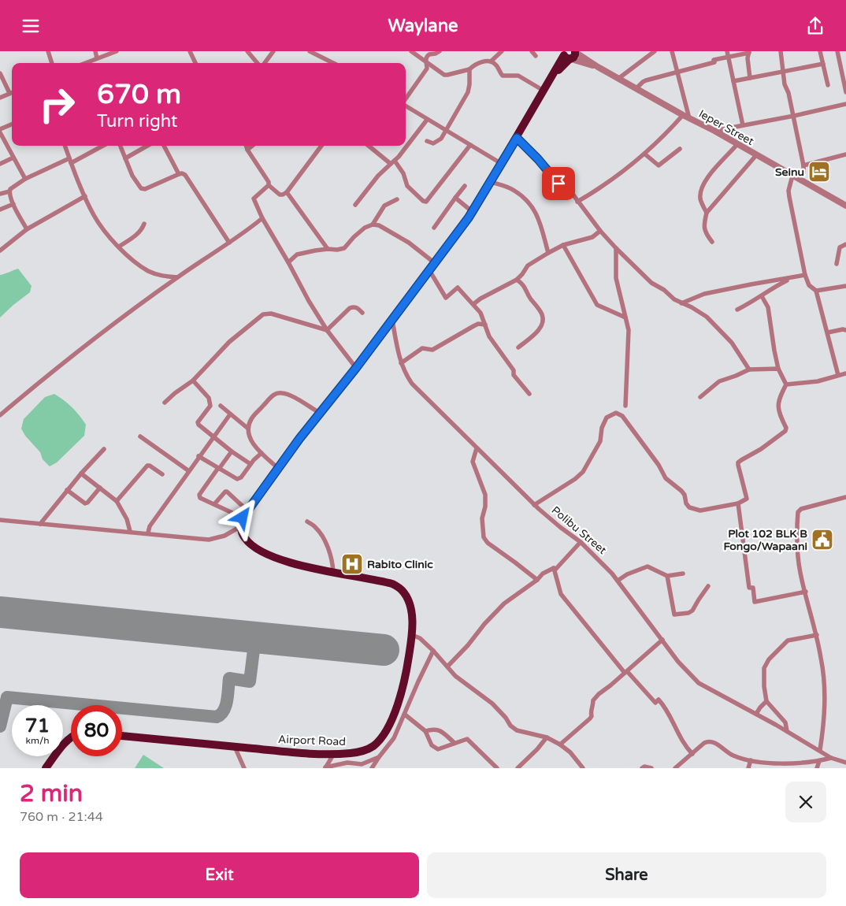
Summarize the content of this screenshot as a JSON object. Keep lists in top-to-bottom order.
{
  "streets": {
    "highway": ["Airport Road"],
    "street": ["Ieper Street", "Polibu Street"]
  },
  "places": {
    "hotel": ["Seinu"],
    "public building": ["Plot 102 BLK B Fongo/Wapaani"],
    "hospital": ["Rabito Clinic"]
  },
  "page": {
    "header": "Waylane",
    "turn": ["670 m", "Turn right"],
    "speed": "71 km/h",
    "limit": "80",
    "heading": ["2 min", "760 m · 21:44"],
    "buttons": ["Exit", "Share"]
  }
}
